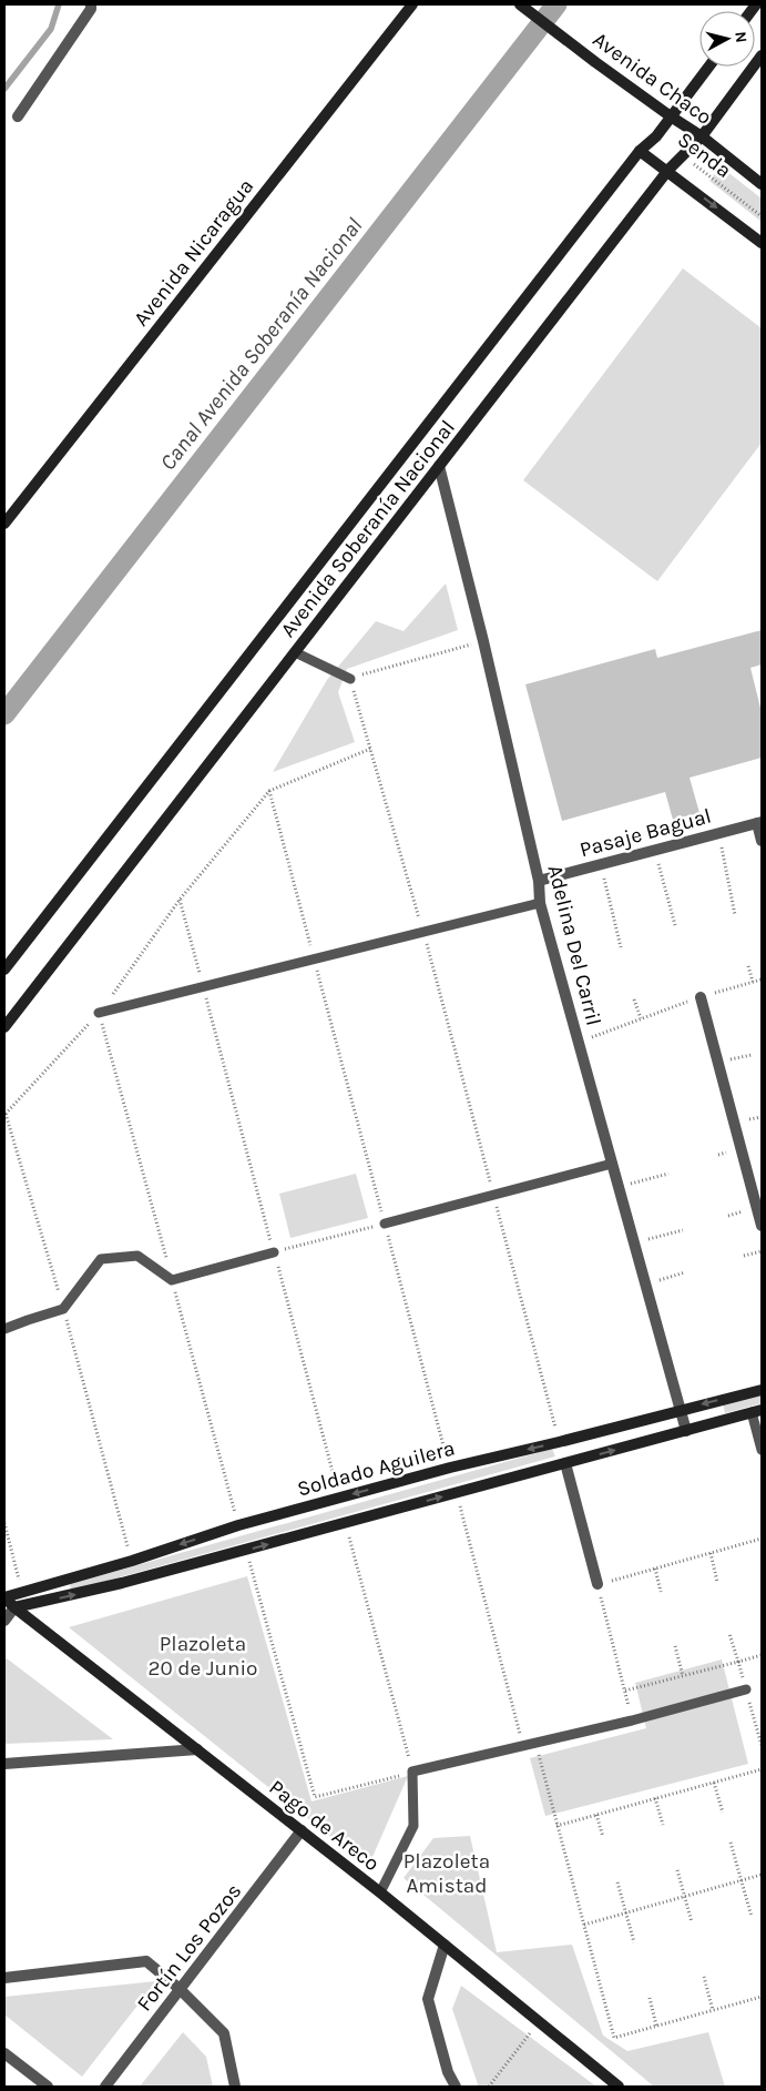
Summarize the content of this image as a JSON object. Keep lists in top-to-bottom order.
{
  "streets": {
    "street": [
      "Avenida Chaco",
      "Avenida Nicaragua",
      "Avenida Soberanía Nacional",
      "Pasaje Bagual",
      "Adelina Del Carril",
      "Soldado Aguilera",
      "Pago de Areco",
      "Fortín Los Pozos"
    ],
    "path": ["Senda"]
  },
  "crossings": [
    ["Avenida Chaco", "Avenida Soberanía Nacional"],
    ["Senda", "Avenida Soberanía Nacional"],
    ["Avenida Soberanía Nacional", "Adelina Del Carril"],
    ["Pasaje Bagual", "Adelina Del Carril"],
    ["Adelina Del Carril", "Soldado Aguilera"],
    ["Soldado Aguilera", "Pago de Areco"],
    ["Pago de Areco", "Fortín Los Pozos"]
  ],
  "water": ["Canal Avenida Soberanía Nacional"],
  "parks": ["Plazoleta 20 de Junio", "Plazoleta Amistad"],
  "north": "right"
}
